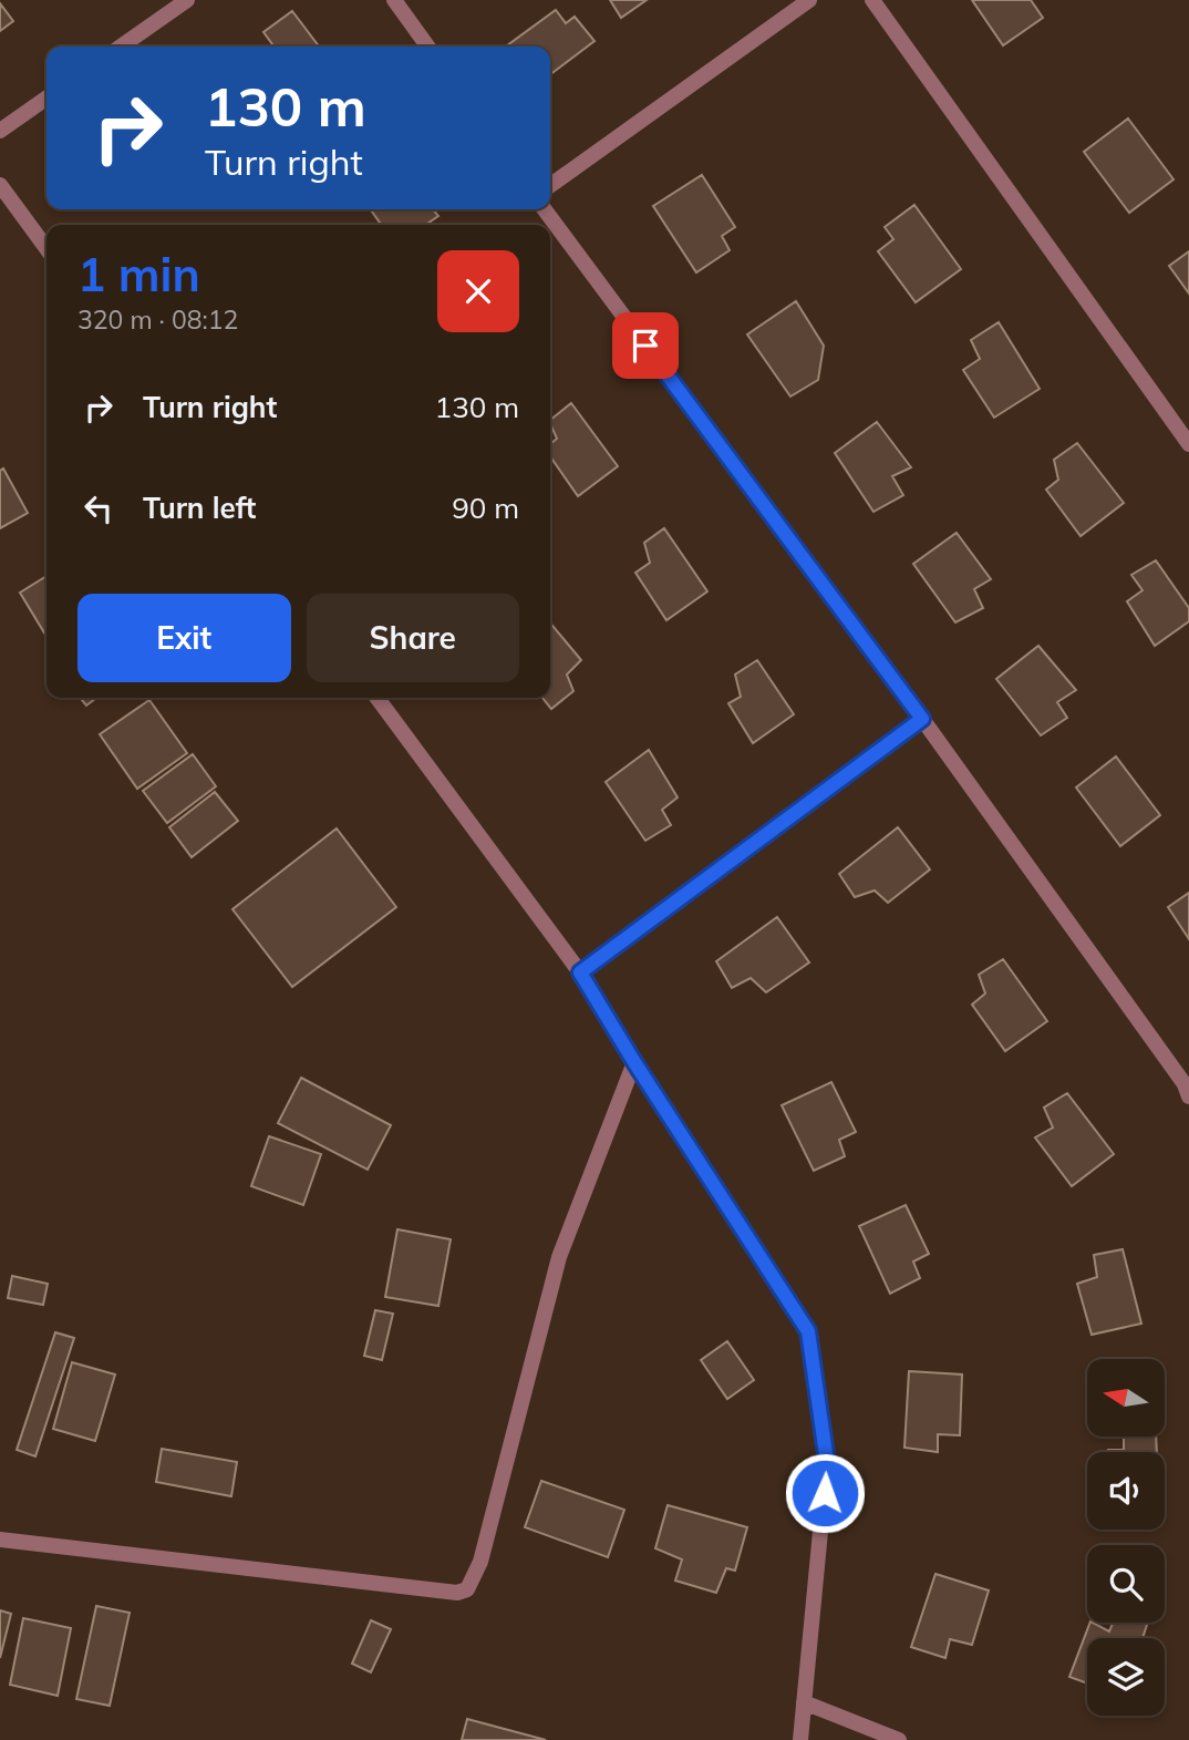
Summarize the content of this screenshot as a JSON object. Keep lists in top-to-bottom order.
{
  "north": "left",
  "page": {
    "turn": ["130 m", "Turn right"],
    "heading": ["1 min", "320 m · 08:12"],
    "list": [
      {
        "name": "Turn right",
        "value": "130 m"
      },
      {
        "name": "Turn left",
        "value": "90 m"
      }
    ],
    "buttons": ["Exit", "Share"]
  }
}
